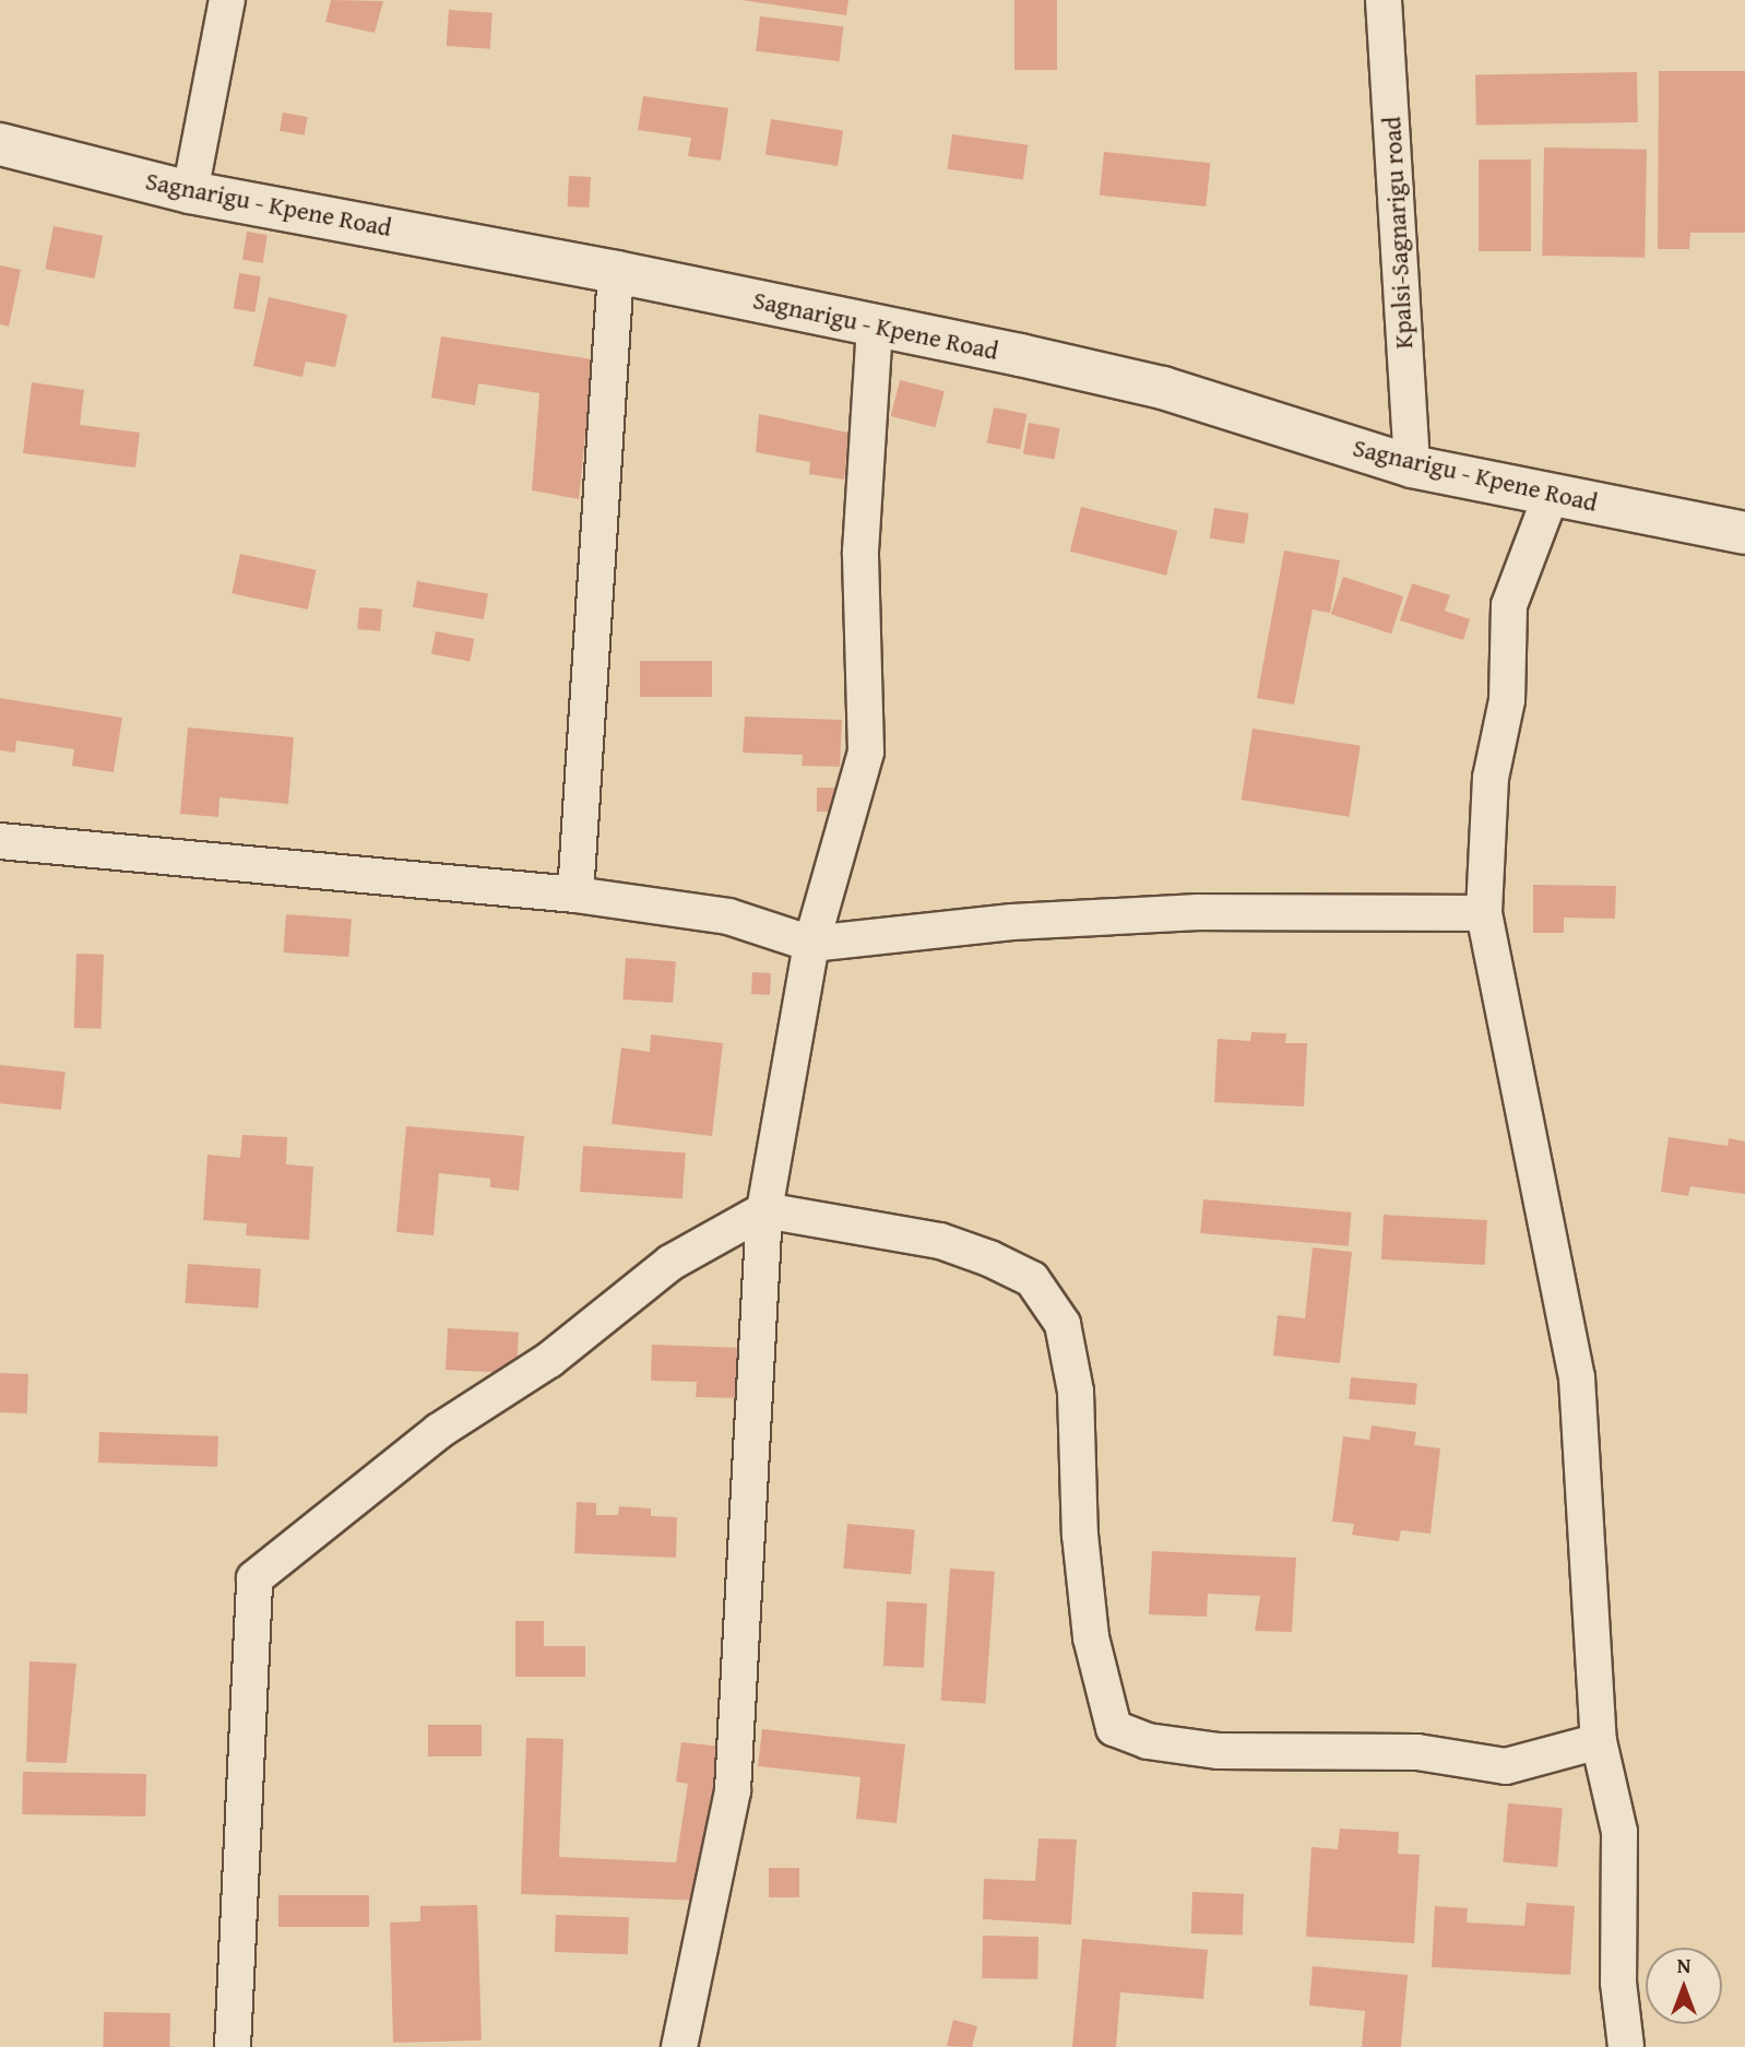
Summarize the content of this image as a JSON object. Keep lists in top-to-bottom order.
{
  "streets": {
    "street": ["Sagnarigu - Kpene Road", "Kpalsi-Sagnarigu road"]
  },
  "crossings": [
    ["Sagnarigu - Kpene Road", "Kpalsi-Sagnarigu road"]
  ],
  "north": "top"
}
